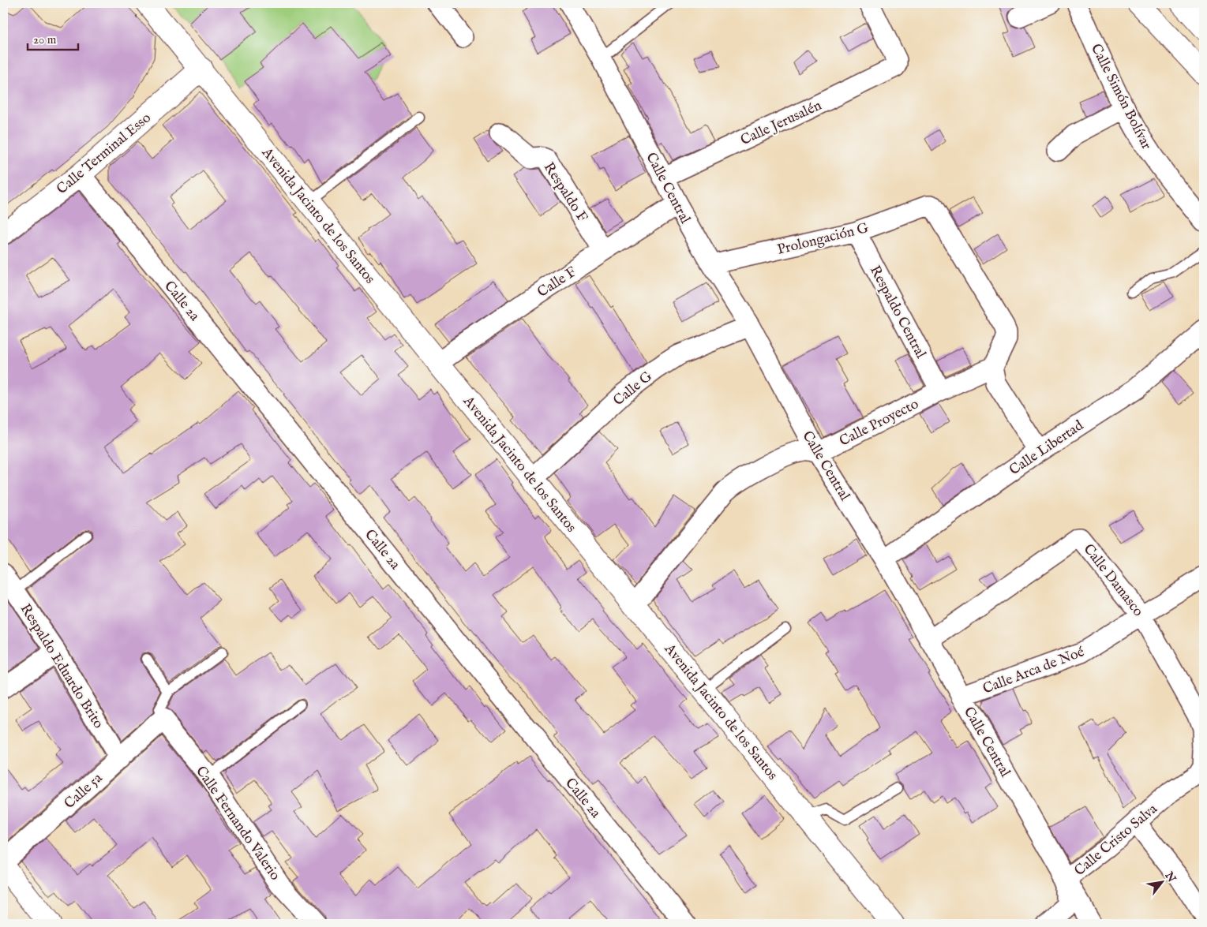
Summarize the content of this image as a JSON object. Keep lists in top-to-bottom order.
{
  "streets": {
    "main road": ["Calle Terminal Esso", "Avenida Jacinto de los Santos"],
    "street": [
      "Calle Simón Bolívar",
      "Calle Jerusalén",
      "Calle Central",
      "Respaldo F",
      "Prolongación G",
      "Calle F",
      "Calle 2a",
      "Respaldo Central",
      "Calle G",
      "Calle Proyecto",
      "Calle Libertad",
      "Calle Damasco",
      "Respaldo Eduardo Brito",
      "Calle Arca de Noé",
      "Calle 5a",
      "Calle Fernando Valerio",
      "Calle Cristo Salva"
    ]
  },
  "crossings": [
    ["Calle Jerusalén", "Calle Central"],
    ["Calle Terminal Esso", "Avenida Jacinto de los Santos"],
    ["Calle Terminal Esso", "Calle 2a"],
    ["Calle Central", "Prolongación G"],
    ["Calle Central", "Calle F"],
    ["Calle Central", "Calle G"],
    ["Calle Central", "Calle Proyecto"],
    ["Calle Central", "Calle Libertad"],
    ["Calle Central", "Calle Damasco"],
    ["Calle Central", "Calle Arca de Noé"],
    ["Calle Central", "Calle Cristo Salva"],
    ["Respaldo F", "Calle F"],
    ["Avenida Jacinto de los Santos", "Calle F"],
    ["Avenida Jacinto de los Santos", "Calle G"],
    ["Prolongación G", "Respaldo Central"],
    ["Prolongación G", "Calle Proyecto"],
    ["Respaldo Central", "Calle Proyecto"],
    ["Calle Damasco", "Calle Arca de Noé"],
    ["Calle Damasco", "Calle Cristo Salva"],
    ["Respaldo Eduardo Brito", "Calle 5a"],
    ["Calle 5a", "Calle Fernando Valerio"]
  ],
  "scale_bar": "20 m",
  "north": "top right"
}
